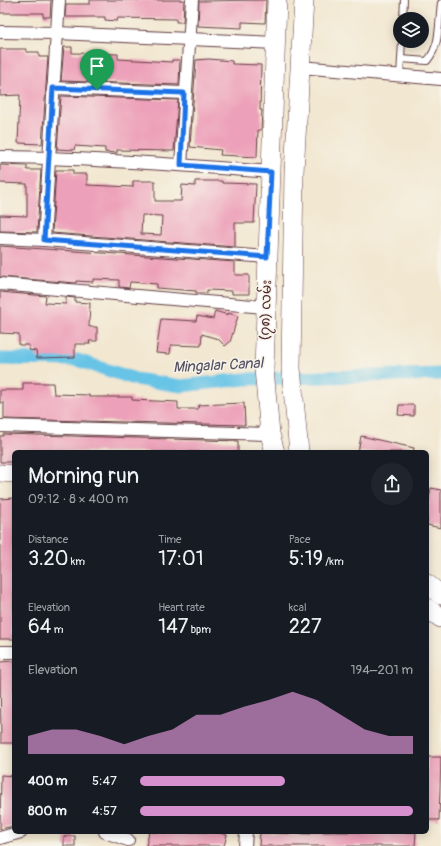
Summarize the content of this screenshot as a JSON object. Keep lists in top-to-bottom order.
{
  "streets": {
    "main road": ["(၇၈) လမ်း"]
  },
  "water": ["Mingalar Canal"],
  "page": {
    "heading": ["Morning run", "09:12 · 8 × 400 m"],
    "stats": [
      ["Distance", "3.20 km"],
      ["Time", "17:01"],
      ["Pace", "5:19 /km"],
      ["Elevation", "64 m"],
      ["Heart rate", "147 bpm"],
      ["kcal", "227"]
    ],
    "chart": ["Elevation", "194–201 m"],
    "list": [
      {
        "name": "400 m",
        "note": "5:47"
      },
      {
        "name": "800 m",
        "note": "4:57"
      }
    ]
  }
}
